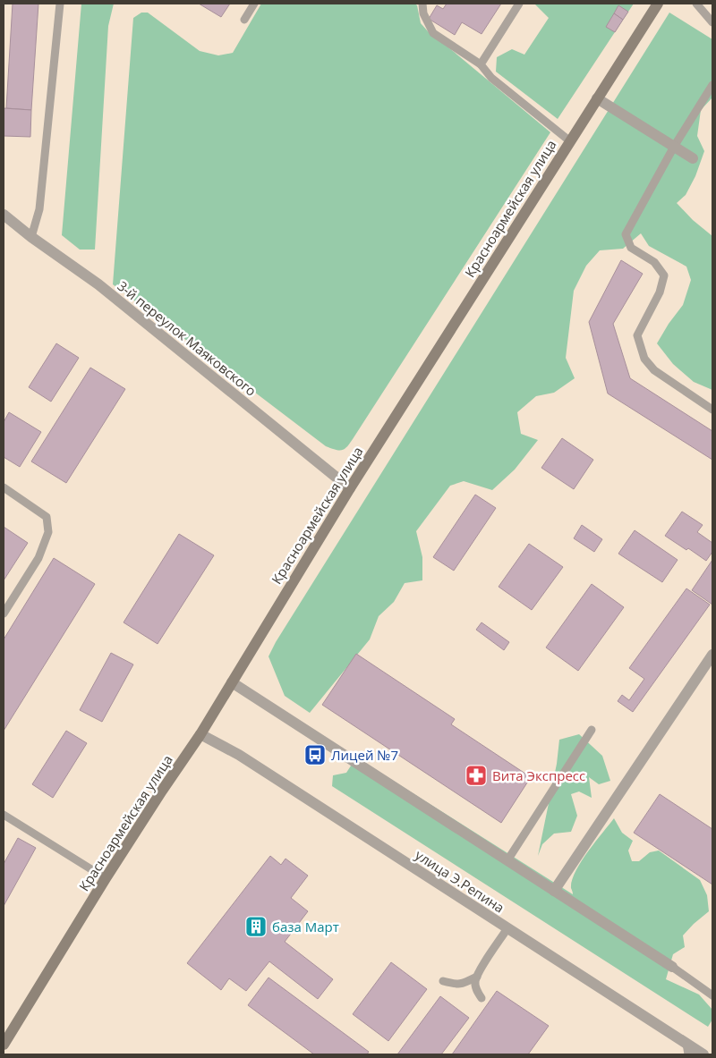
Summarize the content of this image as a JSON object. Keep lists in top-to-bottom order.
{
  "streets": {
    "main road": ["Красноармейская улица"],
    "street": ["3-й переулок Маяковского", "улица Э.Репина"]
  },
  "crossings": [
    ["Красноармейская улица", "3-й переулок Маяковского"],
    ["Красноармейская улица", "улица Э.Репина"]
  ],
  "places": {
    "bus stop": ["Лицей №7"],
    "pharmacy": ["Вита Экспресс"],
    "building": ["база Март"]
  }
}
